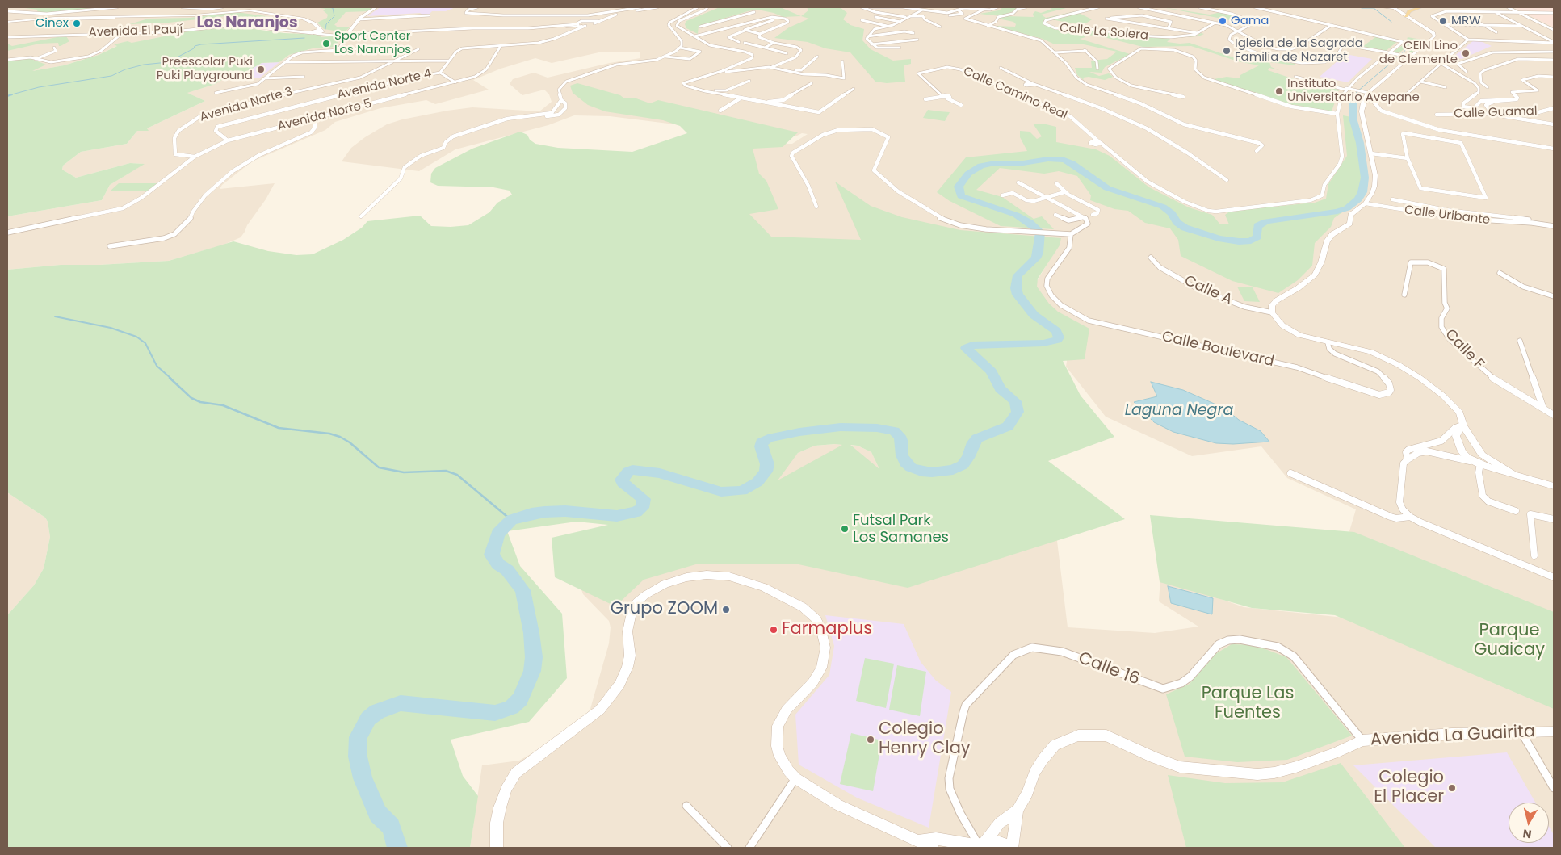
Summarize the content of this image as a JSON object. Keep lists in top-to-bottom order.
{
  "streets": {
    "street": [
      "Avenida El Paují",
      "Calle La Solera",
      "Avenida Norte 4",
      "Calle Camino Real",
      "Avenida Norte 3",
      "Calle Guamal",
      "Avenida Norte 5",
      "Calle Uribante",
      "Calle A",
      "Calle Boulevard",
      "Calle F",
      "Calle 16",
      "Avenida La Guairita"
    ]
  },
  "crossings": [
    ["Avenida Norte 4", "Avenida Norte 5"],
    ["Calle 16", "Avenida La Guairita"]
  ],
  "districts": ["Los Naranjos"],
  "water": ["Laguna Negra"],
  "parks": ["Parque Guaicay", "Parque Las Fuentes"],
  "places": [
    "Gama",
    "MRW",
    "Cinex",
    "Sport Center Los Naranjos",
    "Iglesia de la Sagrada Familia de Nazaret",
    "CEIN Lino de Clemente",
    "Preescolar Puki Puki Playground",
    "Instituto Universitario Avepane",
    "Futsal Park Los Samanes",
    "Grupo ZOOM",
    "Farmaplus",
    "Colegio Henry Clay",
    "Colegio El Placer"
  ],
  "north": "bottom"
}
